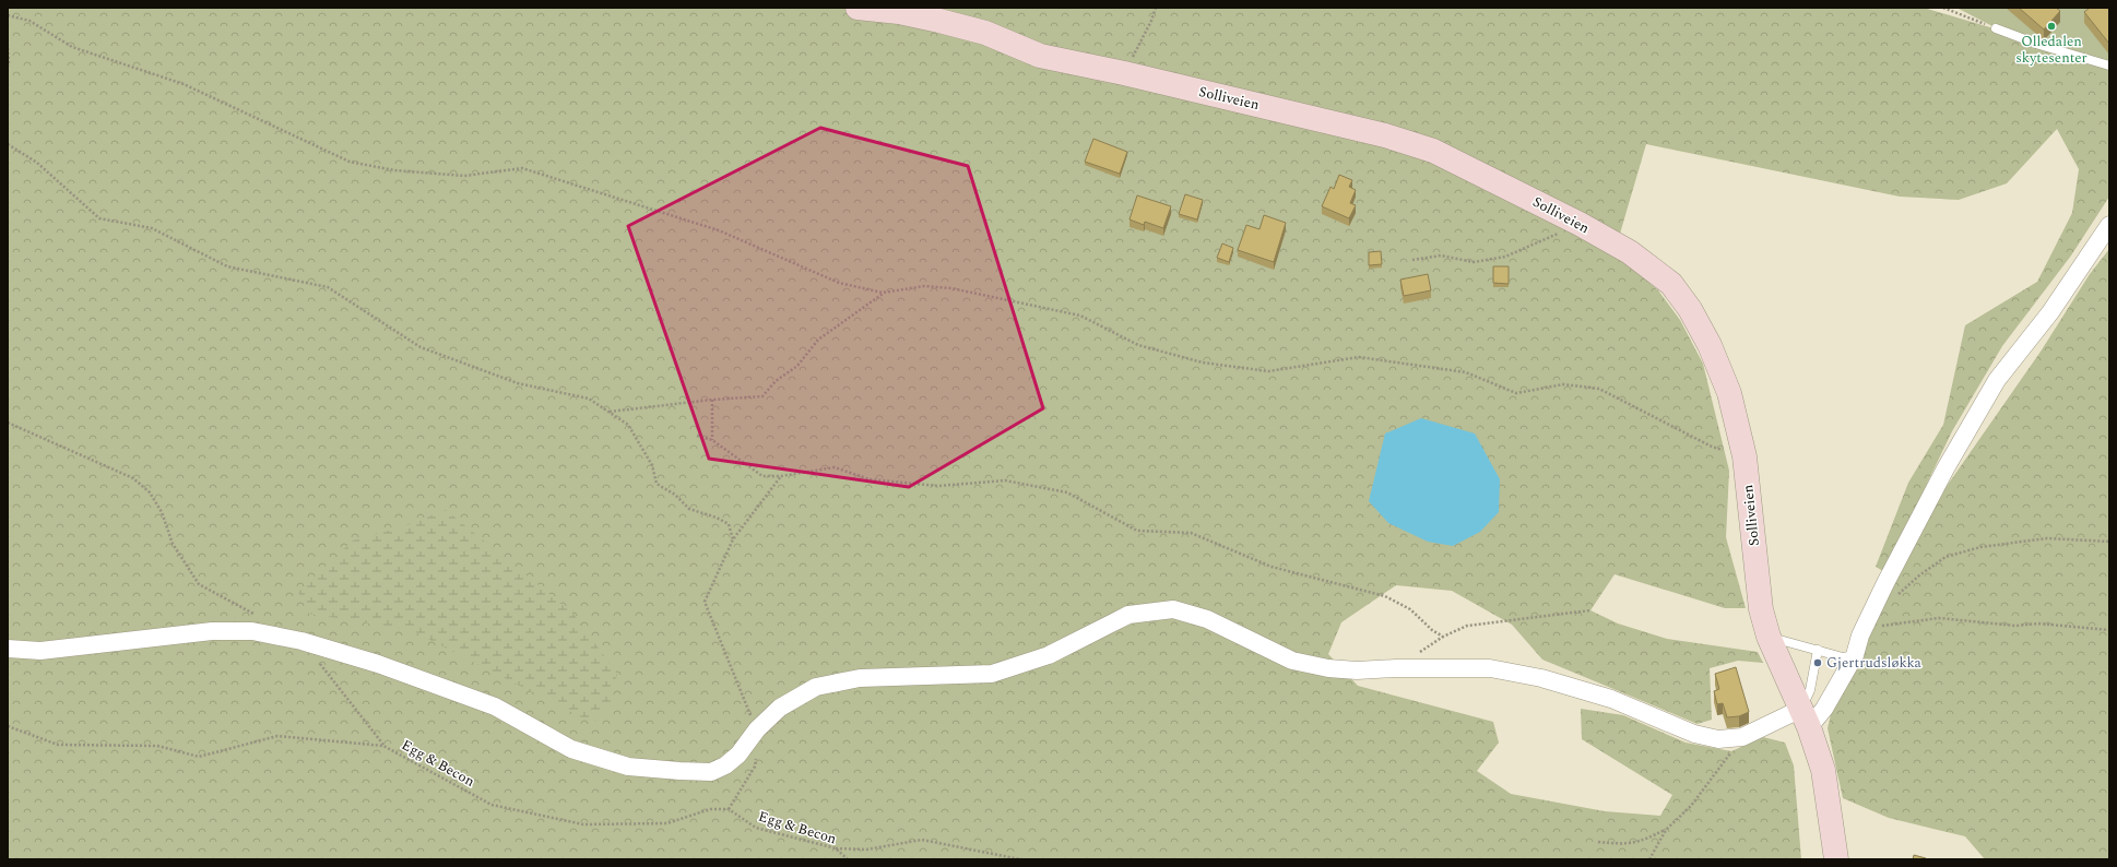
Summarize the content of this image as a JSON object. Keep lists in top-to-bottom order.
{
  "streets": {
    "street": ["Solliveien"],
    "path": ["Egg & Becon"]
  },
  "places": ["Olledalen skytesenter", "Gjertrudsløkka"]
}
